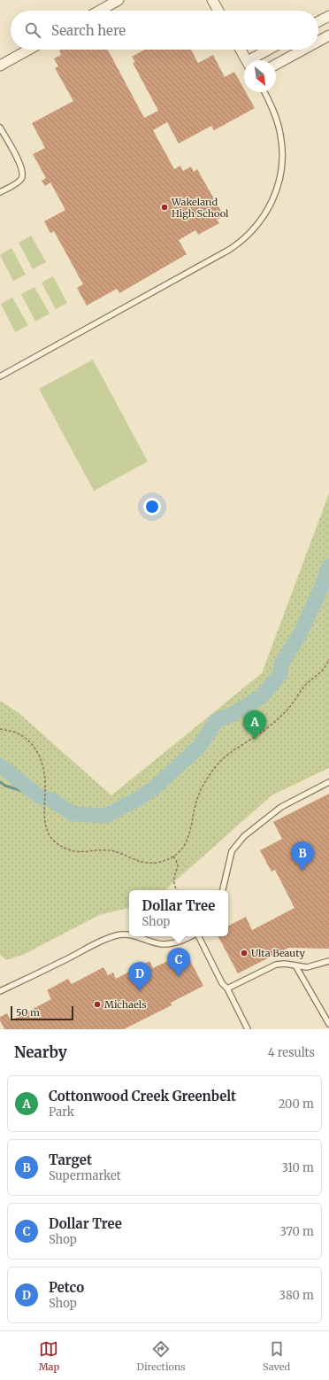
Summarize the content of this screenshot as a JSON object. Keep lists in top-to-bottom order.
{
  "places": ["Wakeland High School", "Ulta Beauty", "Michaels"],
  "scale_bar": "50 m",
  "north": "bottom right",
  "page": {
    "search": "Search here",
    "pins": [
      "A",
      "B",
      "C",
      "D"
    ],
    "popup": ["Dollar Tree", "Shop"],
    "scale": "50 m",
    "heading": ["Nearby", "4 results"],
    "list": [
      {
        "mark": "A",
        "name": "Cottonwood Creek Greenbelt",
        "note": "Park",
        "value": "200 m"
      },
      {
        "mark": "B",
        "name": "Target",
        "note": "Supermarket",
        "value": "310 m"
      },
      {
        "mark": "C",
        "name": "Dollar Tree",
        "note": "Shop",
        "value": "370 m"
      },
      {
        "mark": "D",
        "name": "Petco",
        "note": "Shop",
        "value": "380 m"
      }
    ],
    "nav": ["Map", "Directions", "Saved"]
  }
}
